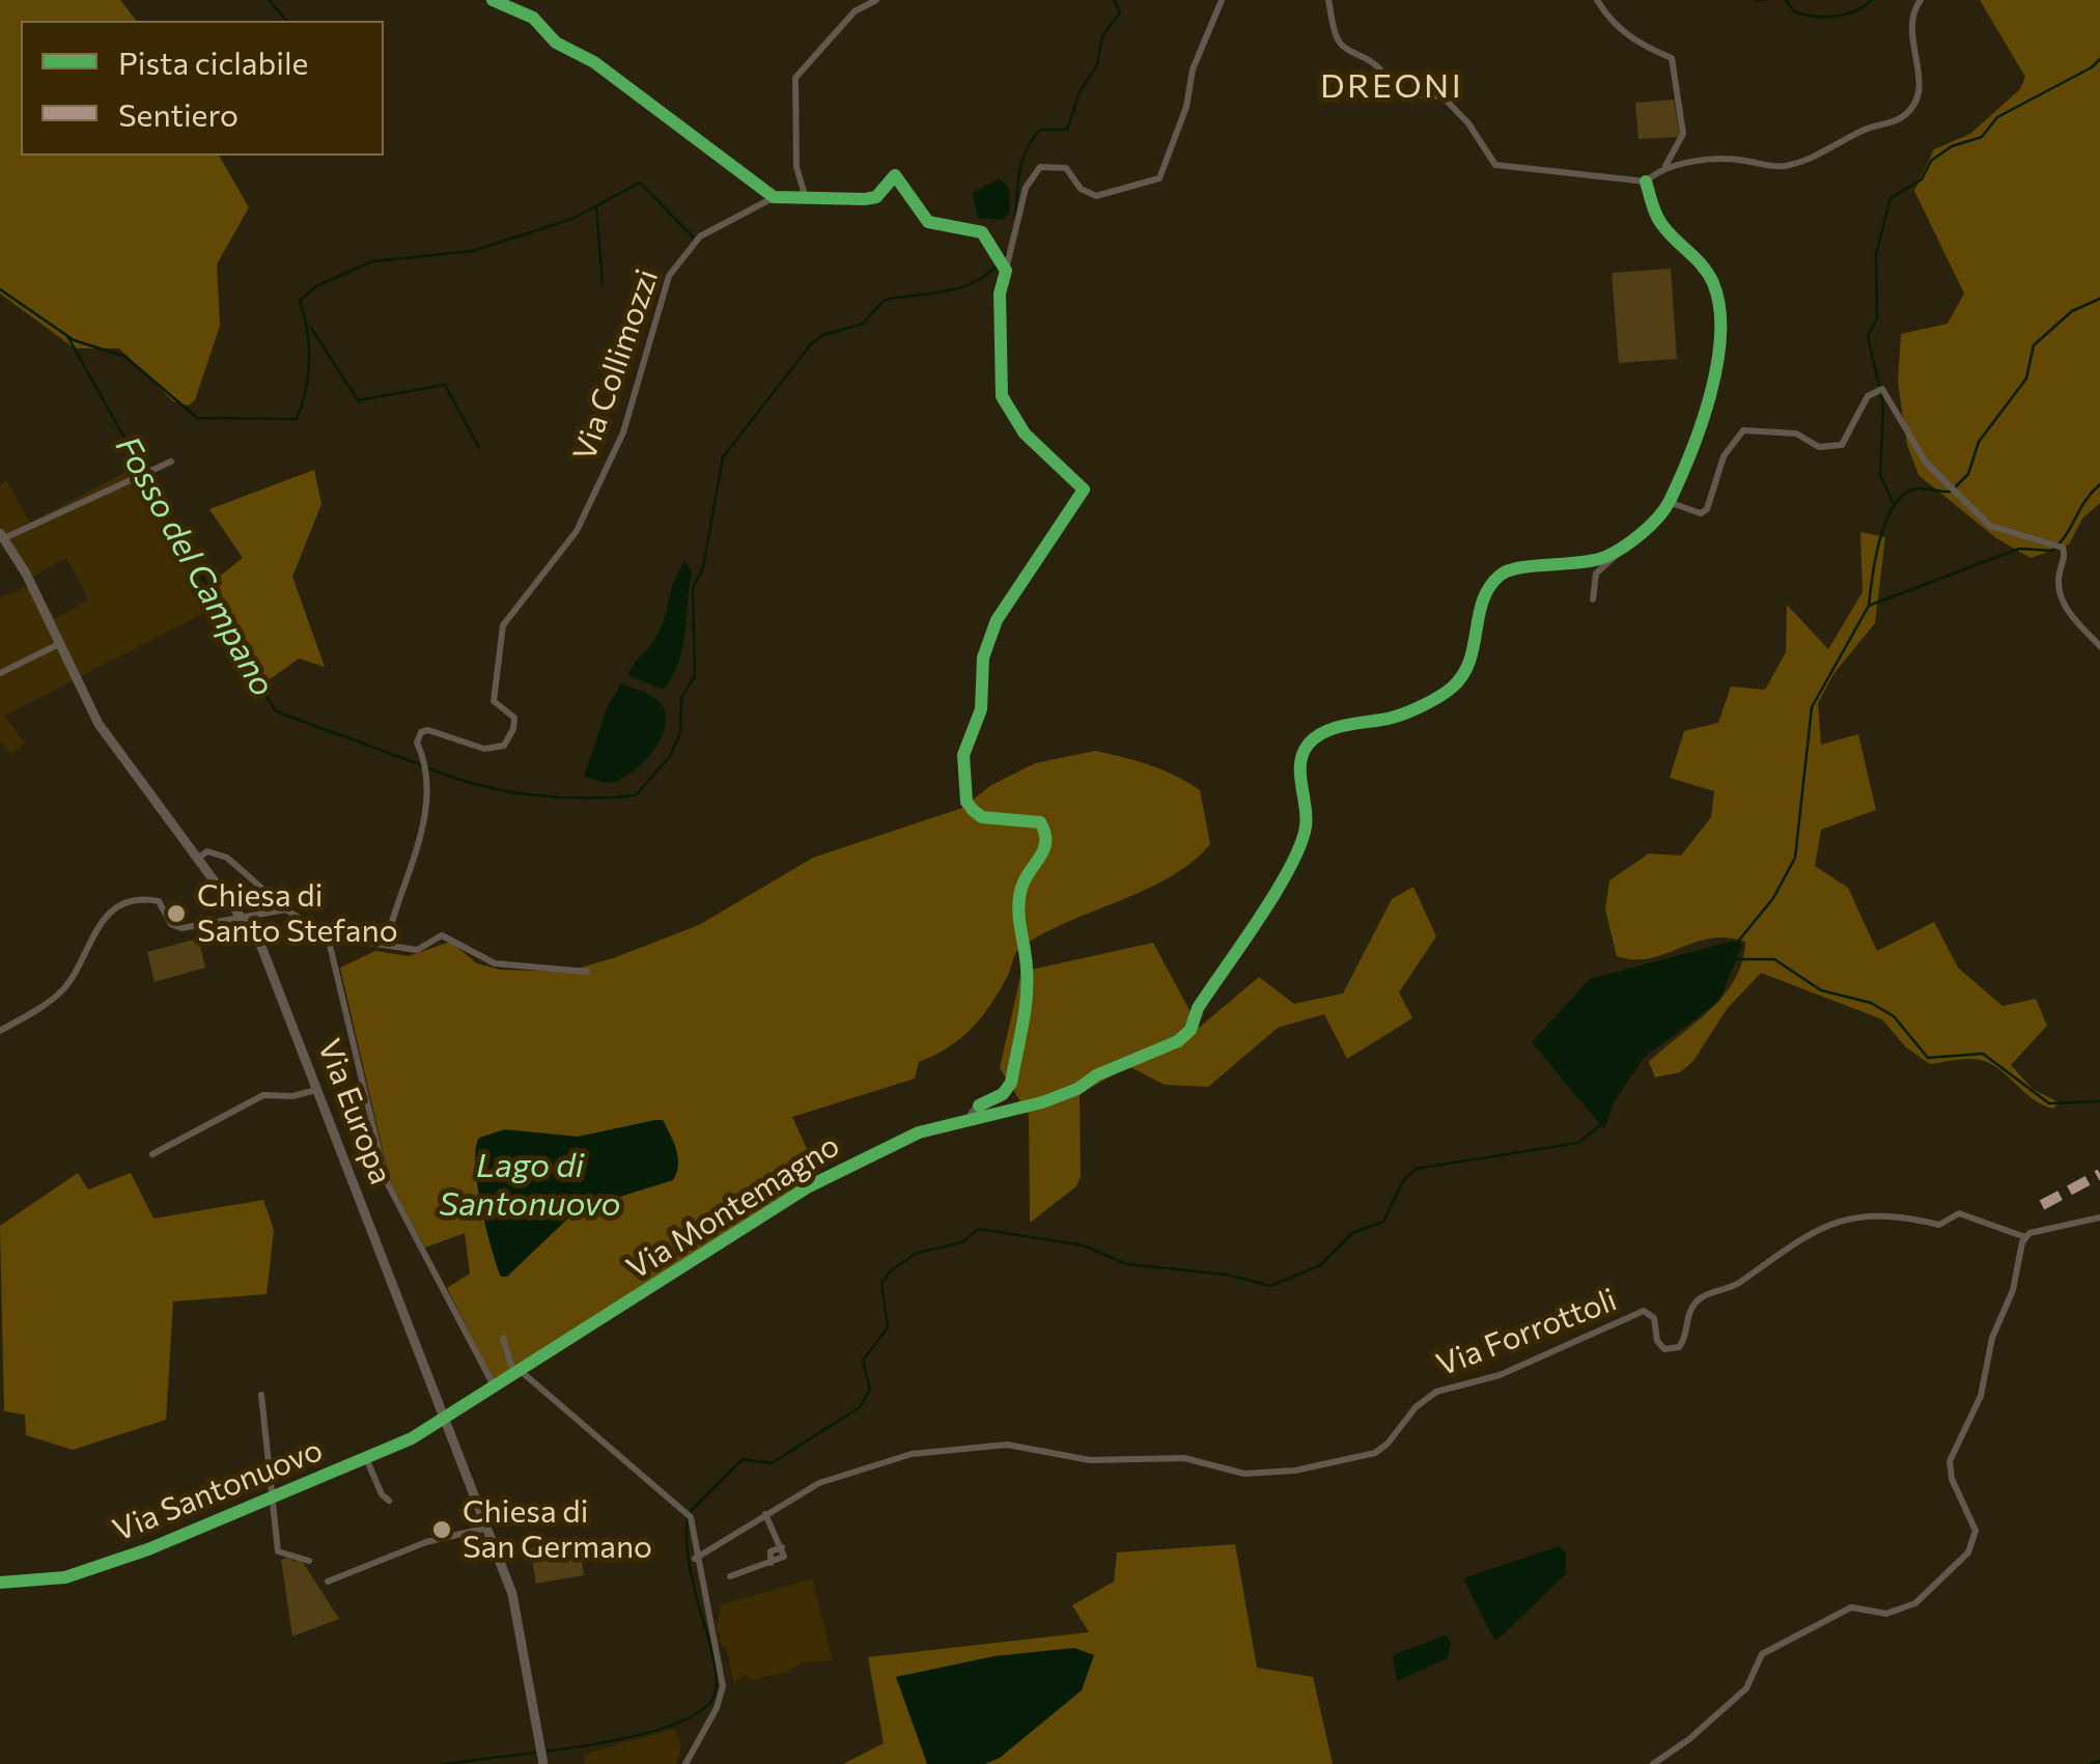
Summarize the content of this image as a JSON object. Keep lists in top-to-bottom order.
{
  "streets": {
    "main road": ["Via Europa"],
    "street": [
      "Via Collimozzi",
      "Via Montemagno",
      "Via Forrottoli",
      "Via Santonuovo"
    ]
  },
  "crossings": [
    ["Via Europa", "Via Montemagno"],
    ["Via Europa", "Via Santonuovo"],
    ["Via Montemagno", "Via Santonuovo"]
  ],
  "districts": ["DREONI"],
  "water": ["Fosso del Campano", "Lago di Santonuovo"],
  "places": ["Chiesa di Santo Stefano", "Chiesa di San Germano"],
  "legend": ["Pista ciclabile", "Sentiero"]
}
